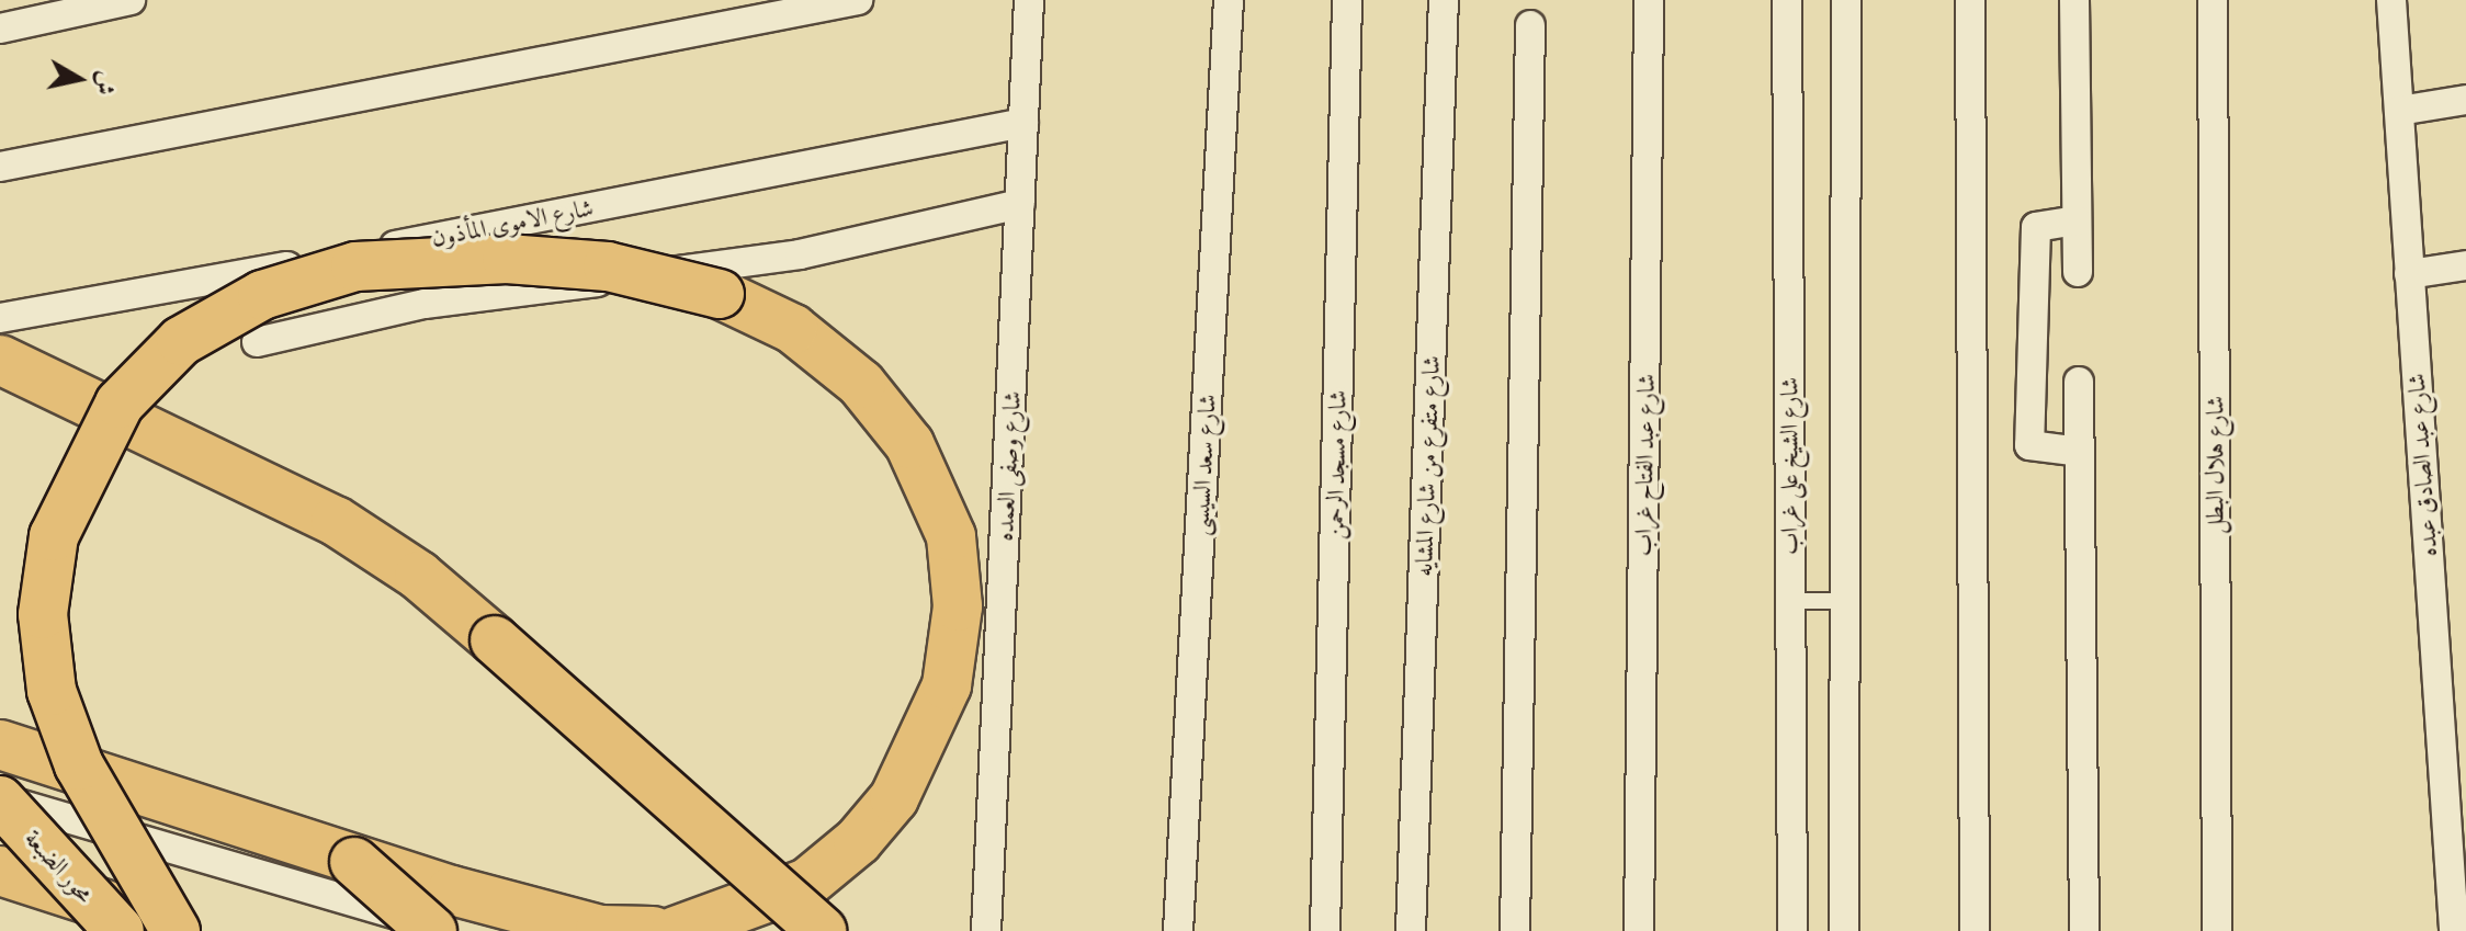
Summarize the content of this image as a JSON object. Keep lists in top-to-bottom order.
{
  "streets": {
    "highway": ["محور الضبعة"],
    "street": [
      "شارع الاموى المأذون",
      "شارع سعد السيسى",
      "شارع مسجد الرحمن",
      "شارع عبد الفتاح غراب",
      "شارع هلال البطل",
      "شارع عبد الصادق عبده",
      "شارع وصفى العمده",
      "شارع متفرع من شارع المشايه",
      "شارع الشيخ على غراب"
    ]
  },
  "crossings": [
    ["شارع الاموى المأذون", "شارع وصفى العمده"]
  ],
  "north": "right"
}
